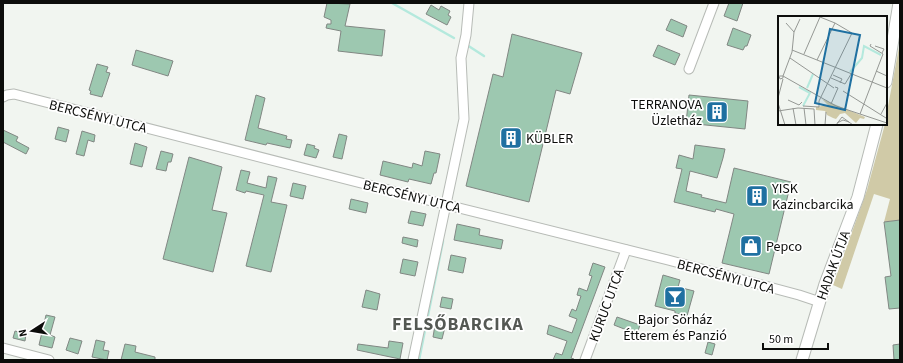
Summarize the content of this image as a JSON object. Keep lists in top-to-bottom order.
{
  "streets": {
    "main road": ["HADAK ÚTJA"],
    "street": ["BERCSÉNYI UTCA", "KURUC UTCA"]
  },
  "crossings": [
    ["BERCSÉNYI UTCA", "HADAK ÚTJA"],
    ["BERCSÉNYI UTCA", "KURUC UTCA"]
  ],
  "districts": ["FELSŐBARCIKA"],
  "places": {
    "building": ["TERRANOVA Üzletház", "KÜBLER", "YISK Kazincbarcika"],
    "shop": ["Pepco"],
    "bar": ["Bajor Sörház Étterem és Panzió"]
  },
  "scale_bar": "50 m",
  "north": "left"
}
